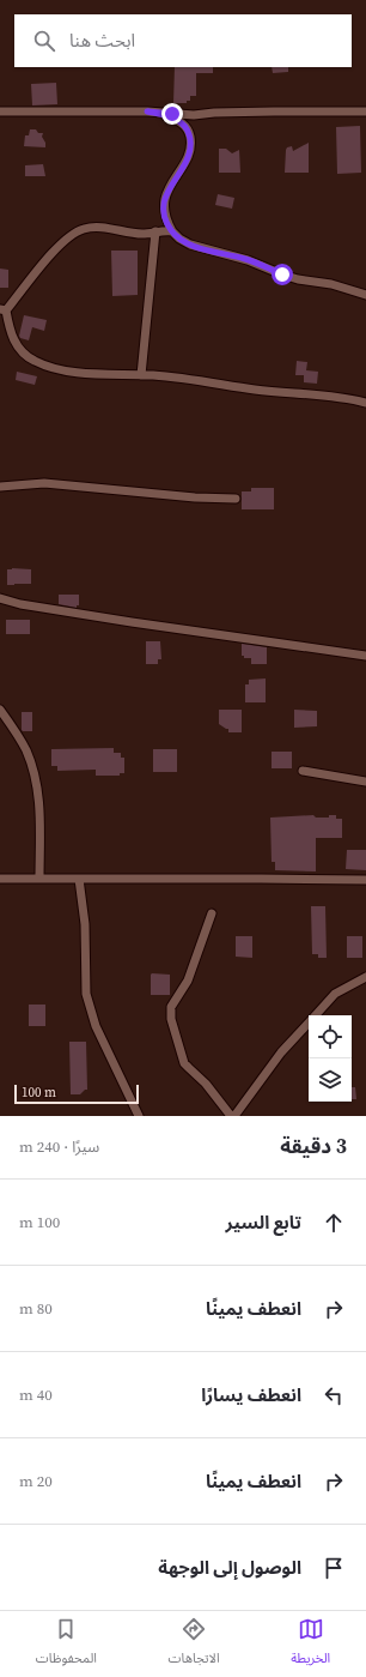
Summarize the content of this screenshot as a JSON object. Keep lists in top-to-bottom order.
{
  "scale_bar": "100 m",
  "page": {
    "search": "ابحث هنا",
    "scale": "100 m",
    "heading": ["3 دقيقة", "سيرًا · 240 m"],
    "list": [
      ["تابع السير", "100 m"],
      ["انعطف يمينًا", "80 m"],
      ["انعطف يسارًا", "40 m"],
      ["انعطف يمينًا", "20 m"],
      "الوصول إلى الوجهة"
    ],
    "nav": ["الخريطة", "الاتجاهات", "المحفوظات"]
  }
}
